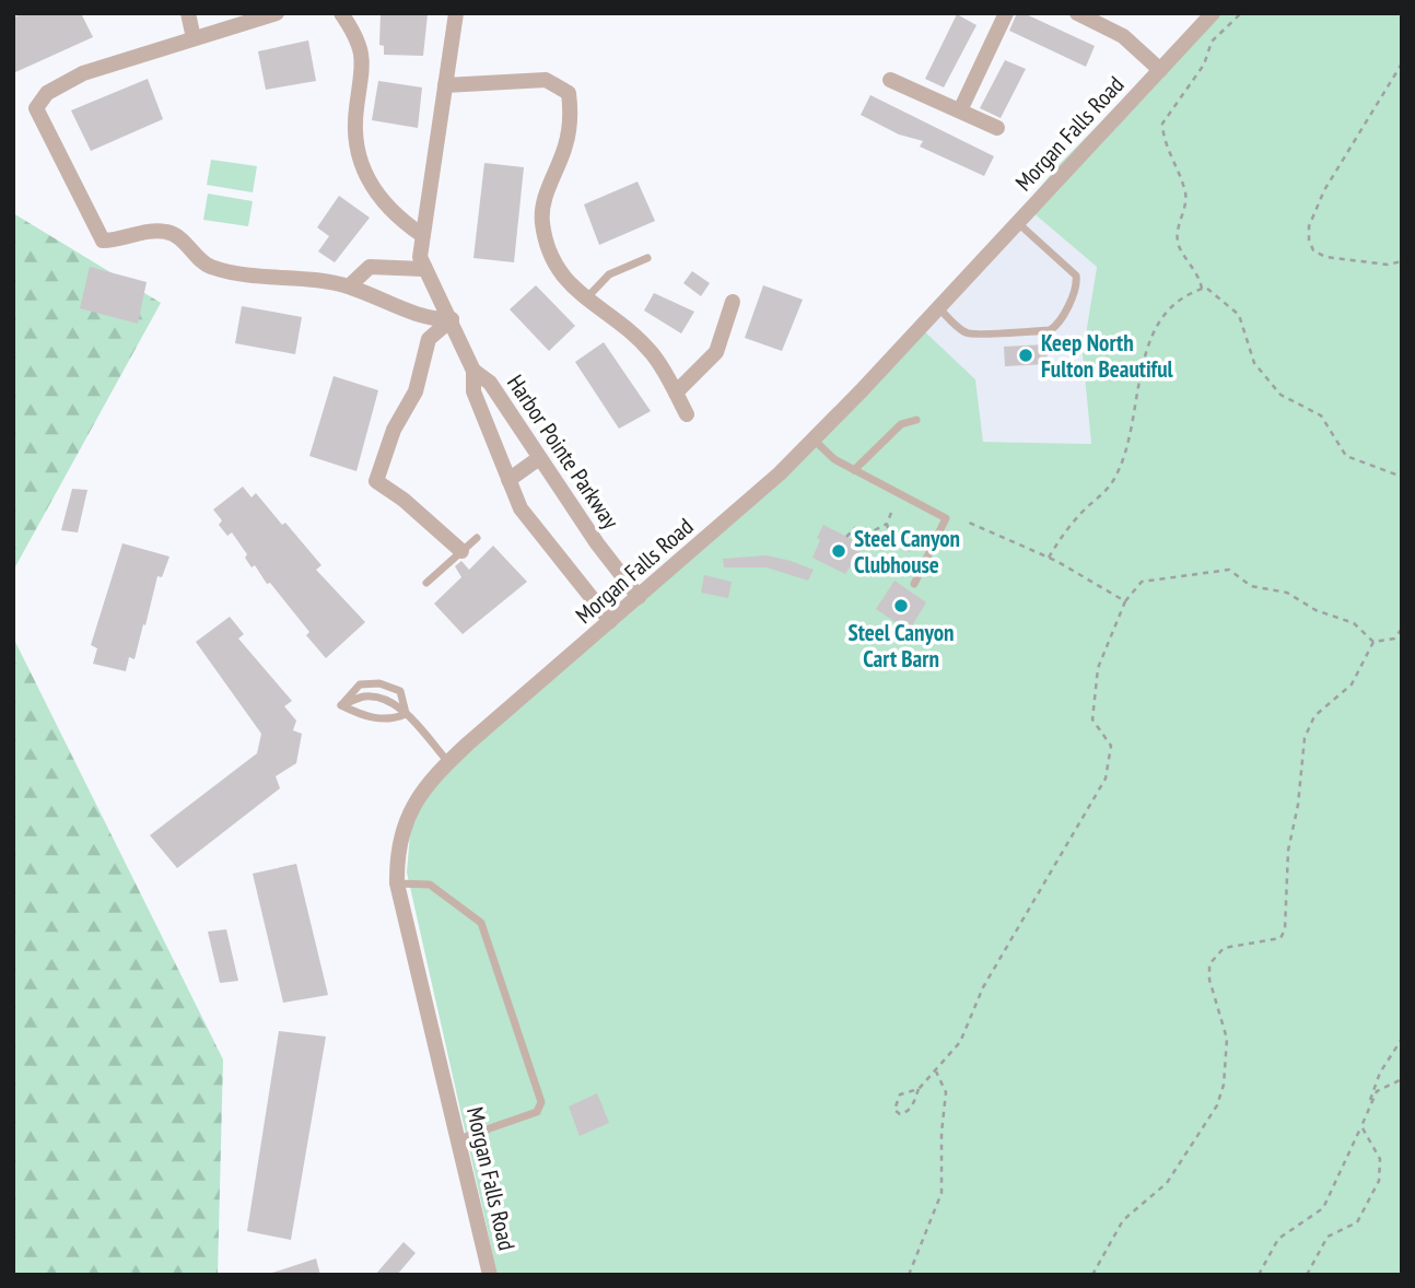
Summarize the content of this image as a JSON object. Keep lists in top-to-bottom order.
{
  "streets": {
    "street": ["Morgan Falls Road", "Harbor Pointe Parkway"]
  },
  "crossings": [
    ["Morgan Falls Road", "Harbor Pointe Parkway"]
  ],
  "places": ["Keep North Fulton Beautiful", "Steel Canyon Clubhouse", "Steel Canyon Cart Barn"]
}
